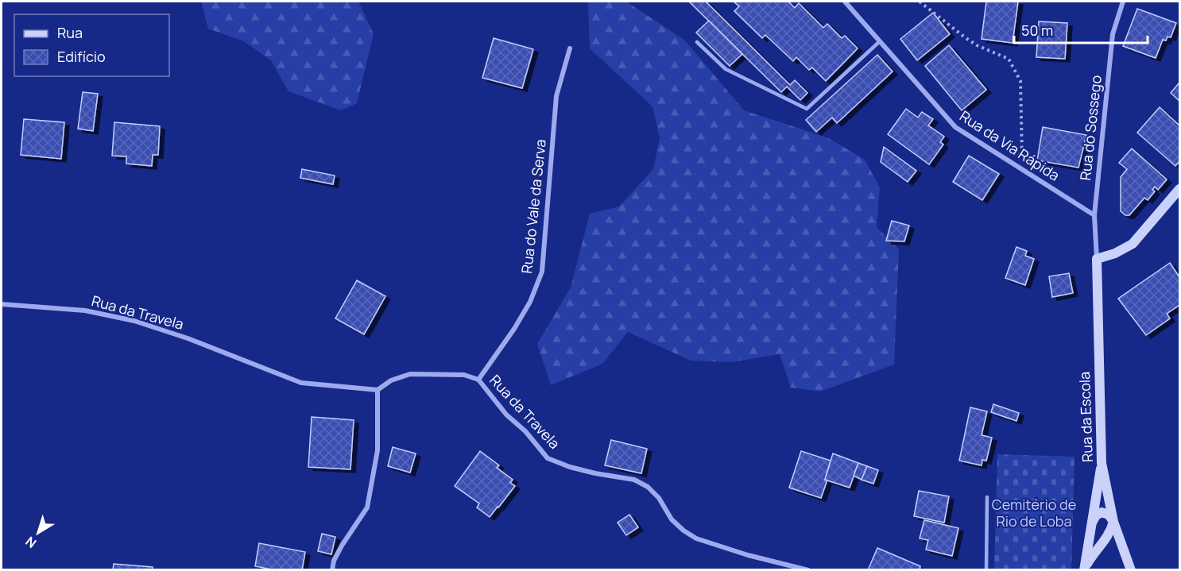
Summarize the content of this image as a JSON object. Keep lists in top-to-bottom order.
{
  "streets": {
    "street": [
      "Rua do Sossego",
      "Rua da Via Rápida",
      "Rua do Vale da Serva",
      "Rua da Travela",
      "Rua da Escola"
    ]
  },
  "crossings": [
    ["Rua do Sossego", "Rua da Via Rápida"],
    ["Rua do Sossego", "Rua da Escola"],
    ["Rua do Vale da Serva", "Rua da Travela"]
  ],
  "parks": ["Cemitério de Rio de Loba"],
  "legend": ["Rua", "Edifício"],
  "scale_bar": "50 m",
  "north": "bottom left"
}
